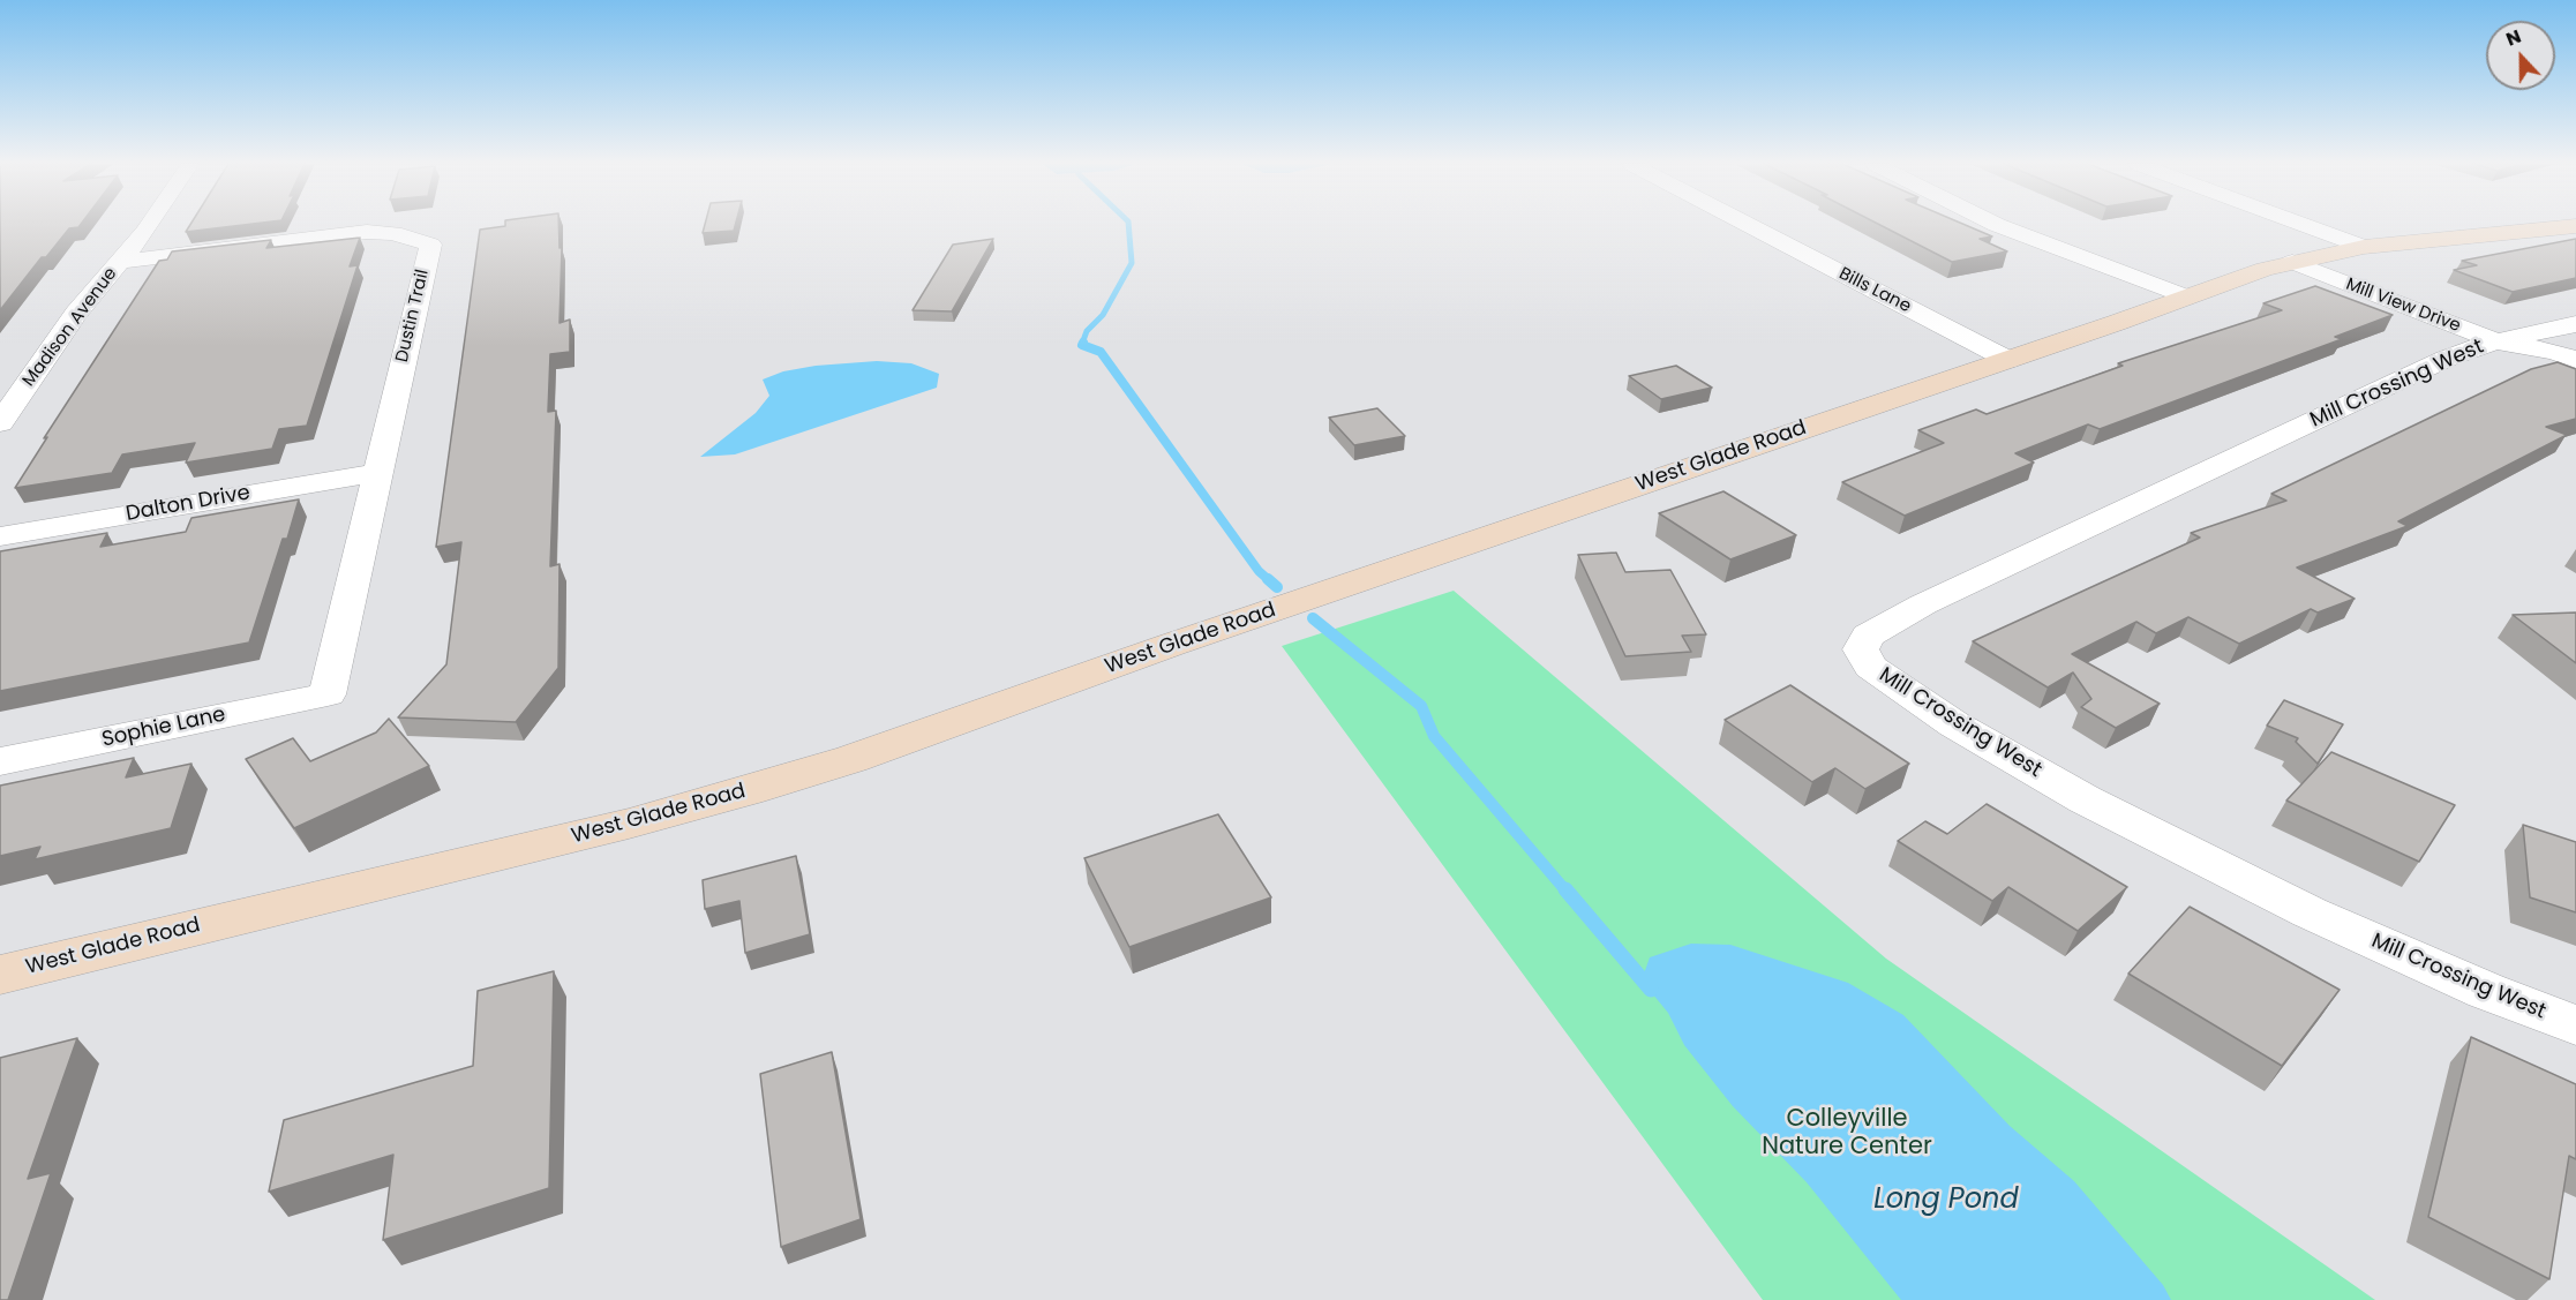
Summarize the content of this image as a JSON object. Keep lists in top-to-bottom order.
{
  "streets": {
    "main road": ["West Glade Road"],
    "street": [
      "Bills Lane",
      "Mill View Drive",
      "Dustin Trail",
      "Madison Avenue",
      "Mill Crossing West",
      "Dalton Drive",
      "Sophie Lane"
    ]
  },
  "crossings": [
    ["Bills Lane", "West Glade Road"],
    ["Mill View Drive", "Mill Crossing West"],
    ["Mill View Drive", "West Glade Road"],
    ["Dustin Trail", "Madison Avenue"],
    ["Dustin Trail", "Dalton Drive"],
    ["Dustin Trail", "Sophie Lane"]
  ],
  "water": ["Long Pond"],
  "parks": ["Colleyville Nature Center"],
  "north": "top"
}
